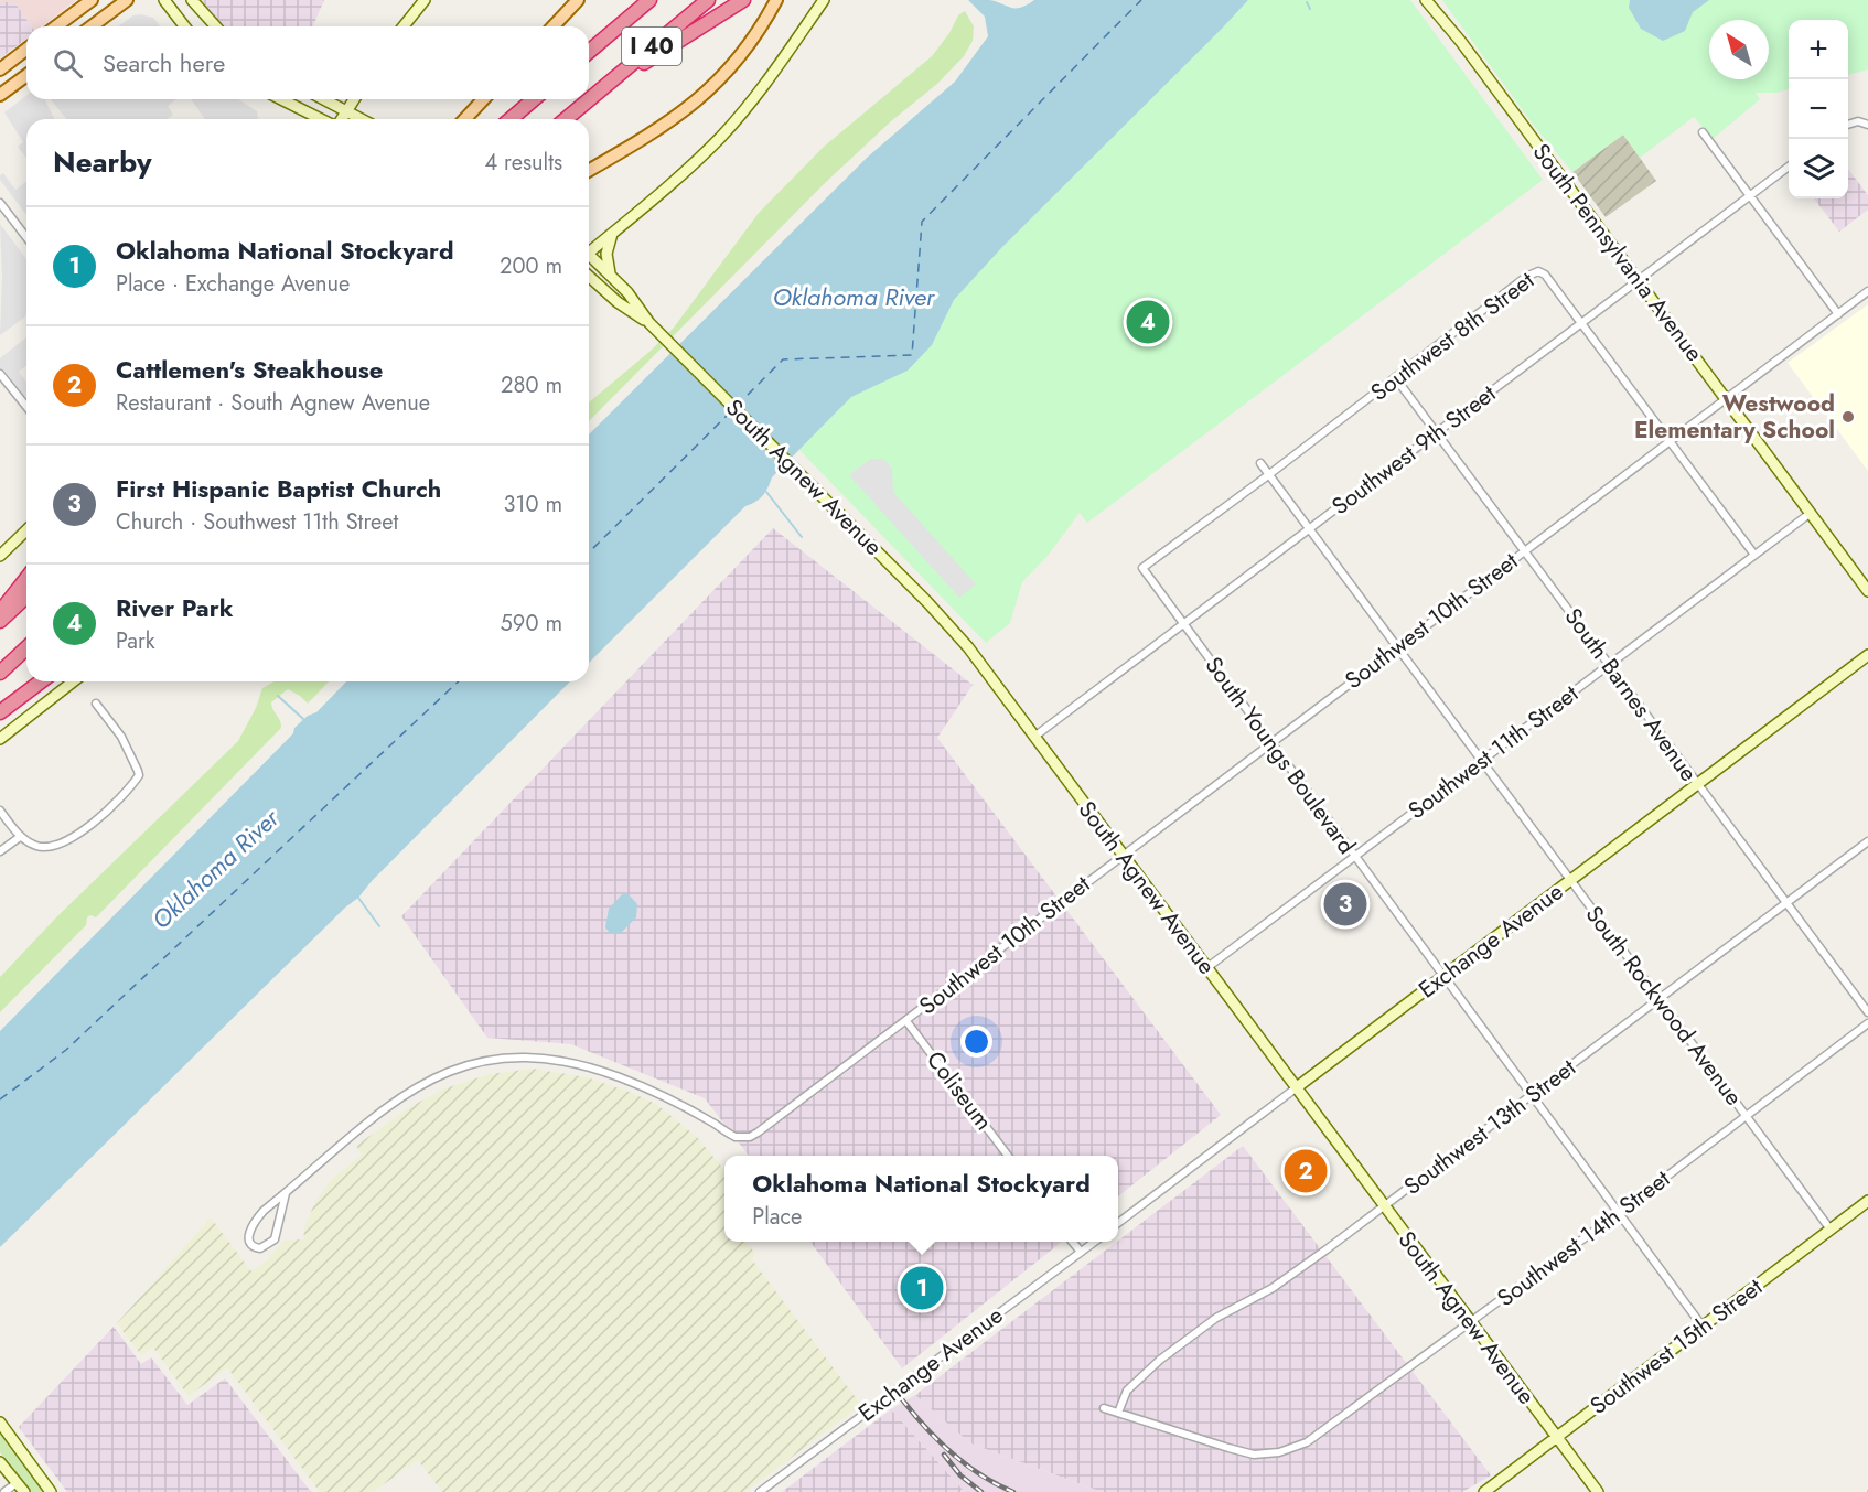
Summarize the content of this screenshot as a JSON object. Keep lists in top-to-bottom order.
{
  "streets": {
    "highway": ["I 40"],
    "main road": [
      "South Pennsylvania Avenue",
      "South Agnew Avenue",
      "Exchange Avenue",
      "Southwest 15th Street"
    ],
    "street": [
      "Southwest 8th Street",
      "Southwest 9th Street",
      "Southwest 10th Street",
      "South Barnes Avenue",
      "Southwest 11th Street",
      "South Youngs Boulevard",
      "South Rockwood Avenue",
      "Coliseum",
      "Southwest 13th Street",
      "Southwest 14th Street"
    ]
  },
  "crossings": [
    ["South Pennsylvania Avenue", "Southwest 9th Street"],
    ["South Pennsylvania Avenue", "Southwest 10th Street"],
    ["South Pennsylvania Avenue", "Southwest 11th Street"],
    ["Southwest 8th Street", "Southwest 9th Street"],
    ["Southwest 8th Street", "Southwest 10th Street"],
    ["Southwest 8th Street", "South Barnes Avenue"],
    ["Southwest 8th Street", "Southwest 11th Street"],
    ["Southwest 8th Street", "South Youngs Boulevard"],
    ["Southwest 8th Street", "South Rockwood Avenue"],
    ["Southwest 9th Street", "South Agnew Avenue"],
    ["Southwest 9th Street", "South Barnes Avenue"],
    ["Southwest 9th Street", "South Youngs Boulevard"],
    ["Southwest 9th Street", "South Rockwood Avenue"],
    ["South Agnew Avenue", "Southwest 10th Street"],
    ["South Agnew Avenue", "Southwest 11th Street"],
    ["South Agnew Avenue", "Exchange Avenue"],
    ["South Agnew Avenue", "Southwest 13th Street"],
    ["South Agnew Avenue", "Southwest 14th Street"],
    ["South Agnew Avenue", "Southwest 15th Street"],
    ["Southwest 10th Street", "South Barnes Avenue"],
    ["Southwest 10th Street", "South Youngs Boulevard"],
    ["Southwest 10th Street", "South Rockwood Avenue"],
    ["Southwest 10th Street", "Coliseum"],
    ["South Barnes Avenue", "Southwest 11th Street"],
    ["South Barnes Avenue", "Exchange Avenue"],
    ["South Barnes Avenue", "Southwest 13th Street"],
    ["Southwest 11th Street", "South Youngs Boulevard"],
    ["Southwest 11th Street", "South Rockwood Avenue"],
    ["South Youngs Boulevard", "Exchange Avenue"],
    ["South Youngs Boulevard", "Southwest 13th Street"],
    ["South Youngs Boulevard", "Southwest 14th Street"],
    ["South Youngs Boulevard", "Southwest 15th Street"],
    ["Exchange Avenue", "South Rockwood Avenue"],
    ["South Rockwood Avenue", "Southwest 13th Street"],
    ["South Rockwood Avenue", "Southwest 14th Street"],
    ["South Rockwood Avenue", "Southwest 15th Street"],
    ["Southwest 13th Street", "Southwest 14th Street"]
  ],
  "water": ["Oklahoma River"],
  "places": ["Westwood Elementary School"],
  "north": "top left",
  "page": {
    "map_buttons": ["+", "−"],
    "search": "Search here",
    "heading": ["Nearby", "4 results"],
    "list": [
      {
        "mark": "1",
        "name": "Oklahoma National Stockyard",
        "note": "Place · Exchange Avenue",
        "value": "200 m"
      },
      {
        "mark": "2",
        "name": "Cattlemen's Steakhouse",
        "note": "Restaurant · South Agnew Avenue",
        "value": "280 m"
      },
      {
        "mark": "3",
        "name": "First Hispanic Baptist Church",
        "note": "Church · Southwest 11th Street",
        "value": "310 m"
      },
      {
        "mark": "4",
        "name": "River Park",
        "note": "Park",
        "value": "590 m"
      }
    ],
    "pins": [
      "4",
      "3",
      "2",
      "1"
    ],
    "popup": ["Oklahoma National Stockyard", "Place"]
  }
}
